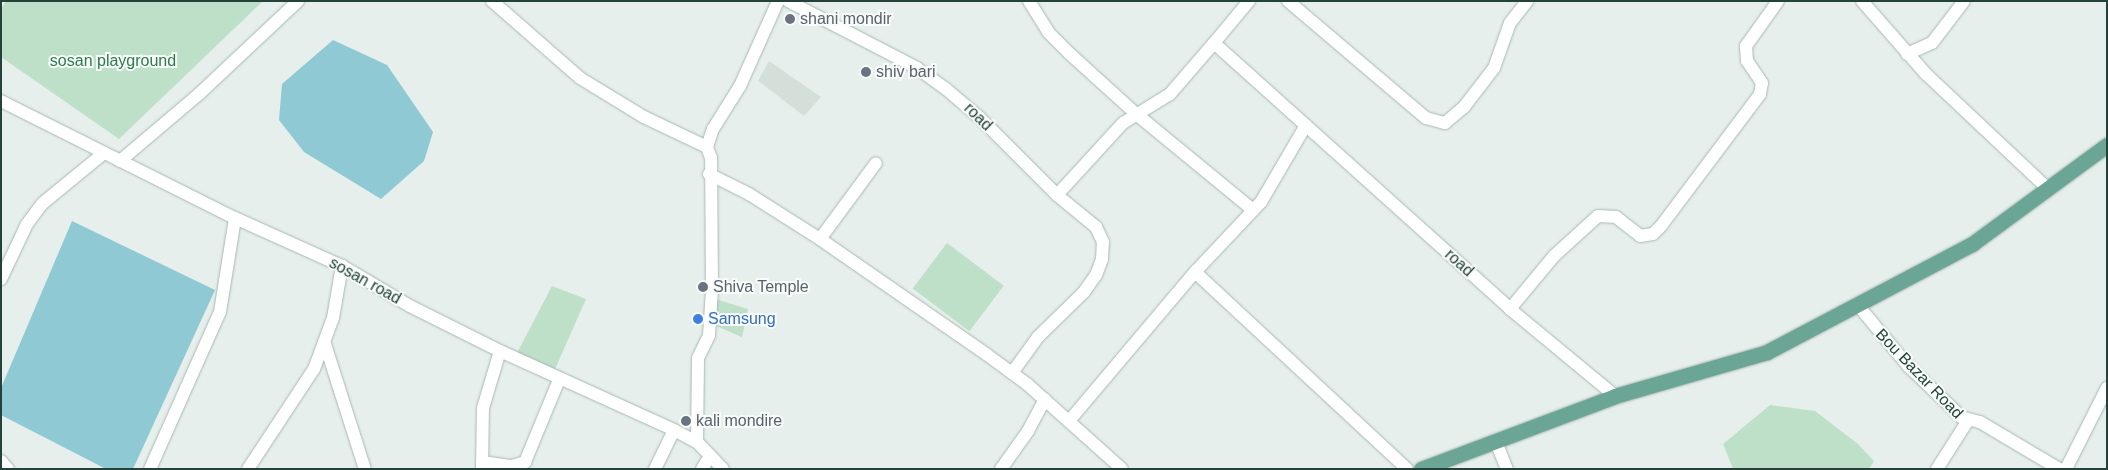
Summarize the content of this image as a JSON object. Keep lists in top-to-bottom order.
{
  "streets": {
    "street": ["road", "sosan road", "Bou Bazar Road"]
  },
  "parks": ["sosan playground"],
  "places": [
    "shani mondir",
    "shiv bari",
    "Shiva Temple",
    "Samsung",
    "kali mondire"
  ]
}
